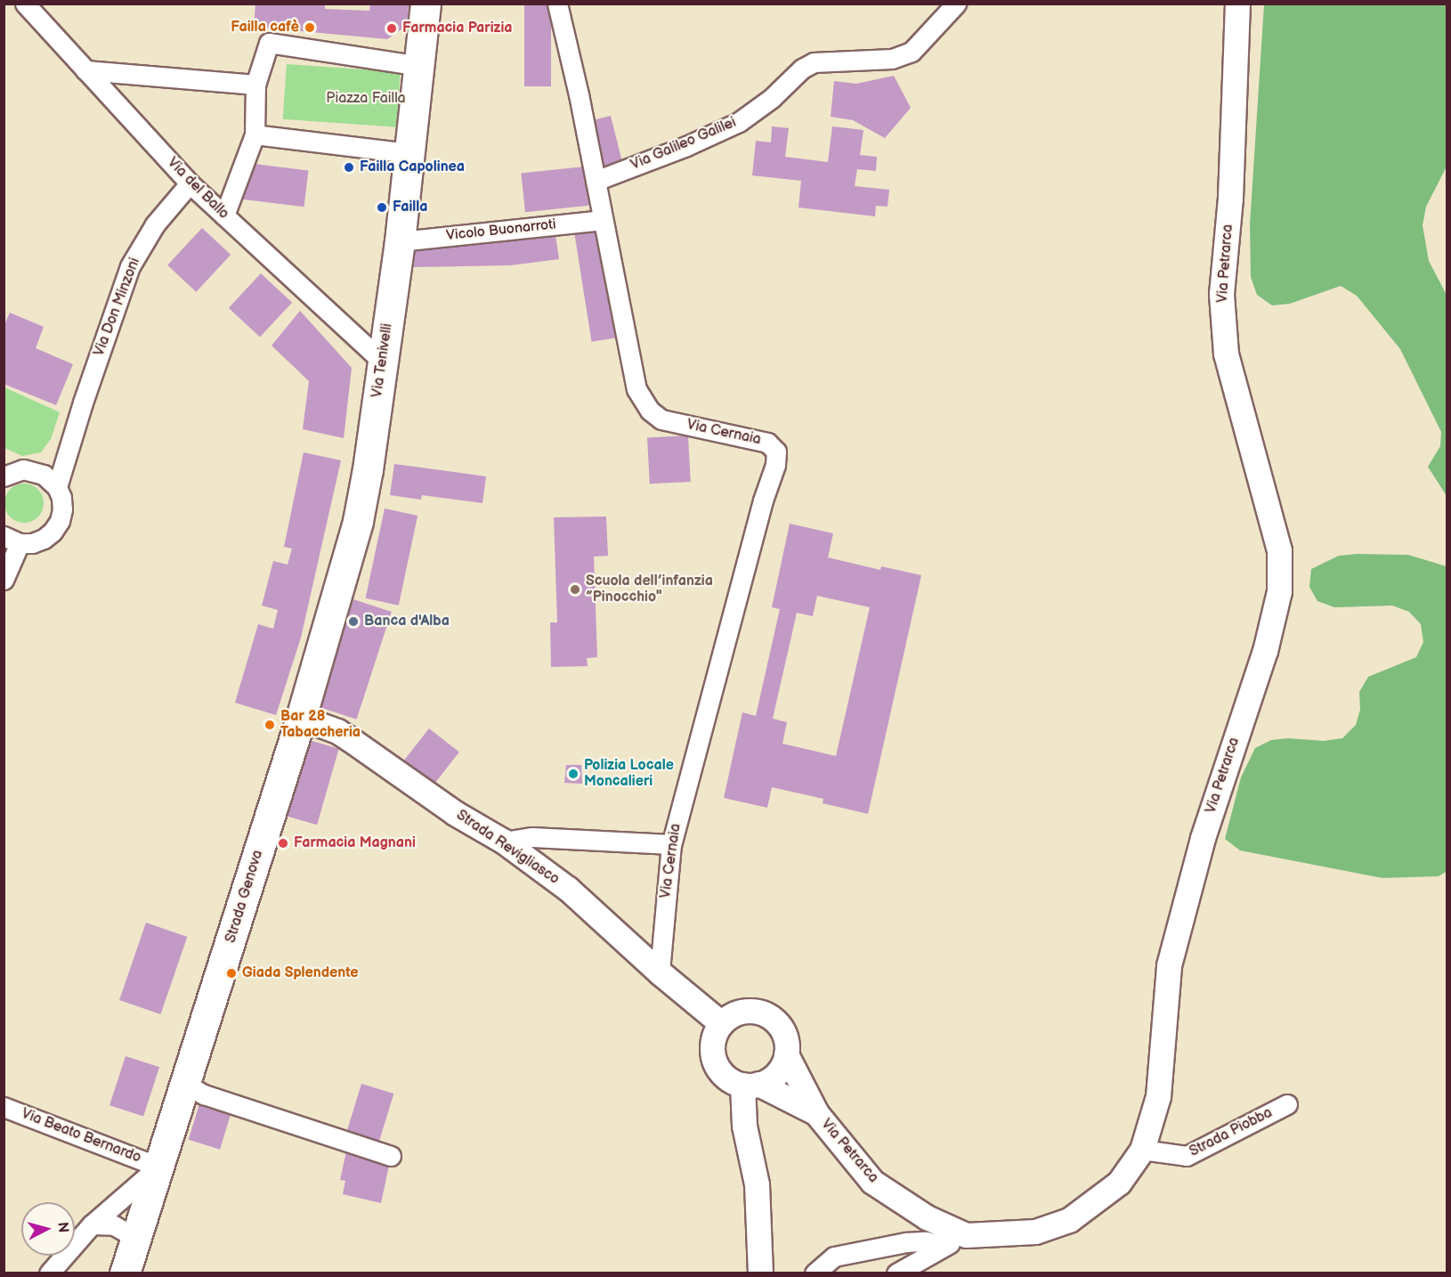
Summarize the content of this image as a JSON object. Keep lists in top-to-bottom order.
{
  "streets": {
    "main road": ["Via Tenivelli", "Strada Genova"],
    "street": [
      "Via Galileo Galilei",
      "Via del Ballo",
      "Vicolo Buonarroti",
      "Via Petrarca",
      "Via Don Minzoni",
      "Via Cernaia",
      "Strada Revigliasco",
      "Strada Piobba",
      "Via Beato Bernardo"
    ]
  },
  "crossings": [
    ["Via Galileo Galilei", "Via Cernaia"],
    ["Via del Ballo", "Via Don Minzoni"],
    ["Via del Ballo", "Via Tenivelli"],
    ["Vicolo Buonarroti", "Via Tenivelli"],
    ["Vicolo Buonarroti", "Via Cernaia"],
    ["Via Petrarca", "Strada Revigliasco"],
    ["Via Petrarca", "Strada Piobba"],
    ["Via Tenivelli", "Strada Revigliasco"],
    ["Via Tenivelli", "Strada Genova"],
    ["Via Cernaia", "Strada Revigliasco"],
    ["Strada Revigliasco", "Strada Genova"],
    ["Strada Genova", "Via Beato Bernardo"]
  ],
  "parks": ["Piazza Failla"],
  "places": [
    "Failla cafè",
    "Farmacia Parizia",
    "Failla Capolinea",
    "Failla",
    "Scuola dell’infanzia ”Pinocchio\"",
    "Banca d'Alba",
    "Bar 28 Tabaccheria",
    "Polizia Locale Moncalieri",
    "Farmacia Magnani",
    "Giada Splendente"
  ],
  "north": "right"
}
